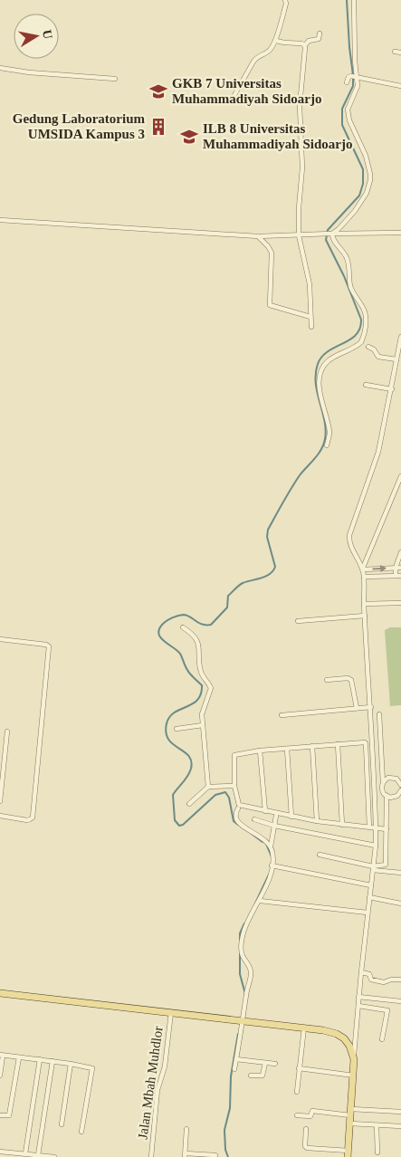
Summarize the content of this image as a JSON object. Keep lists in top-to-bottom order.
{
  "streets": {
    "street": ["Jalan Mbah Muhdlor"]
  },
  "places": {
    "school or university": ["GKB 7 Universitas Muhammadiyah Sidoarjo", "ILB 8 Universitas Muhammadiyah Sidoarjo"],
    "building": ["Gedung Laboratorium UMSIDA Kampus 3"]
  },
  "north": "right"
}
